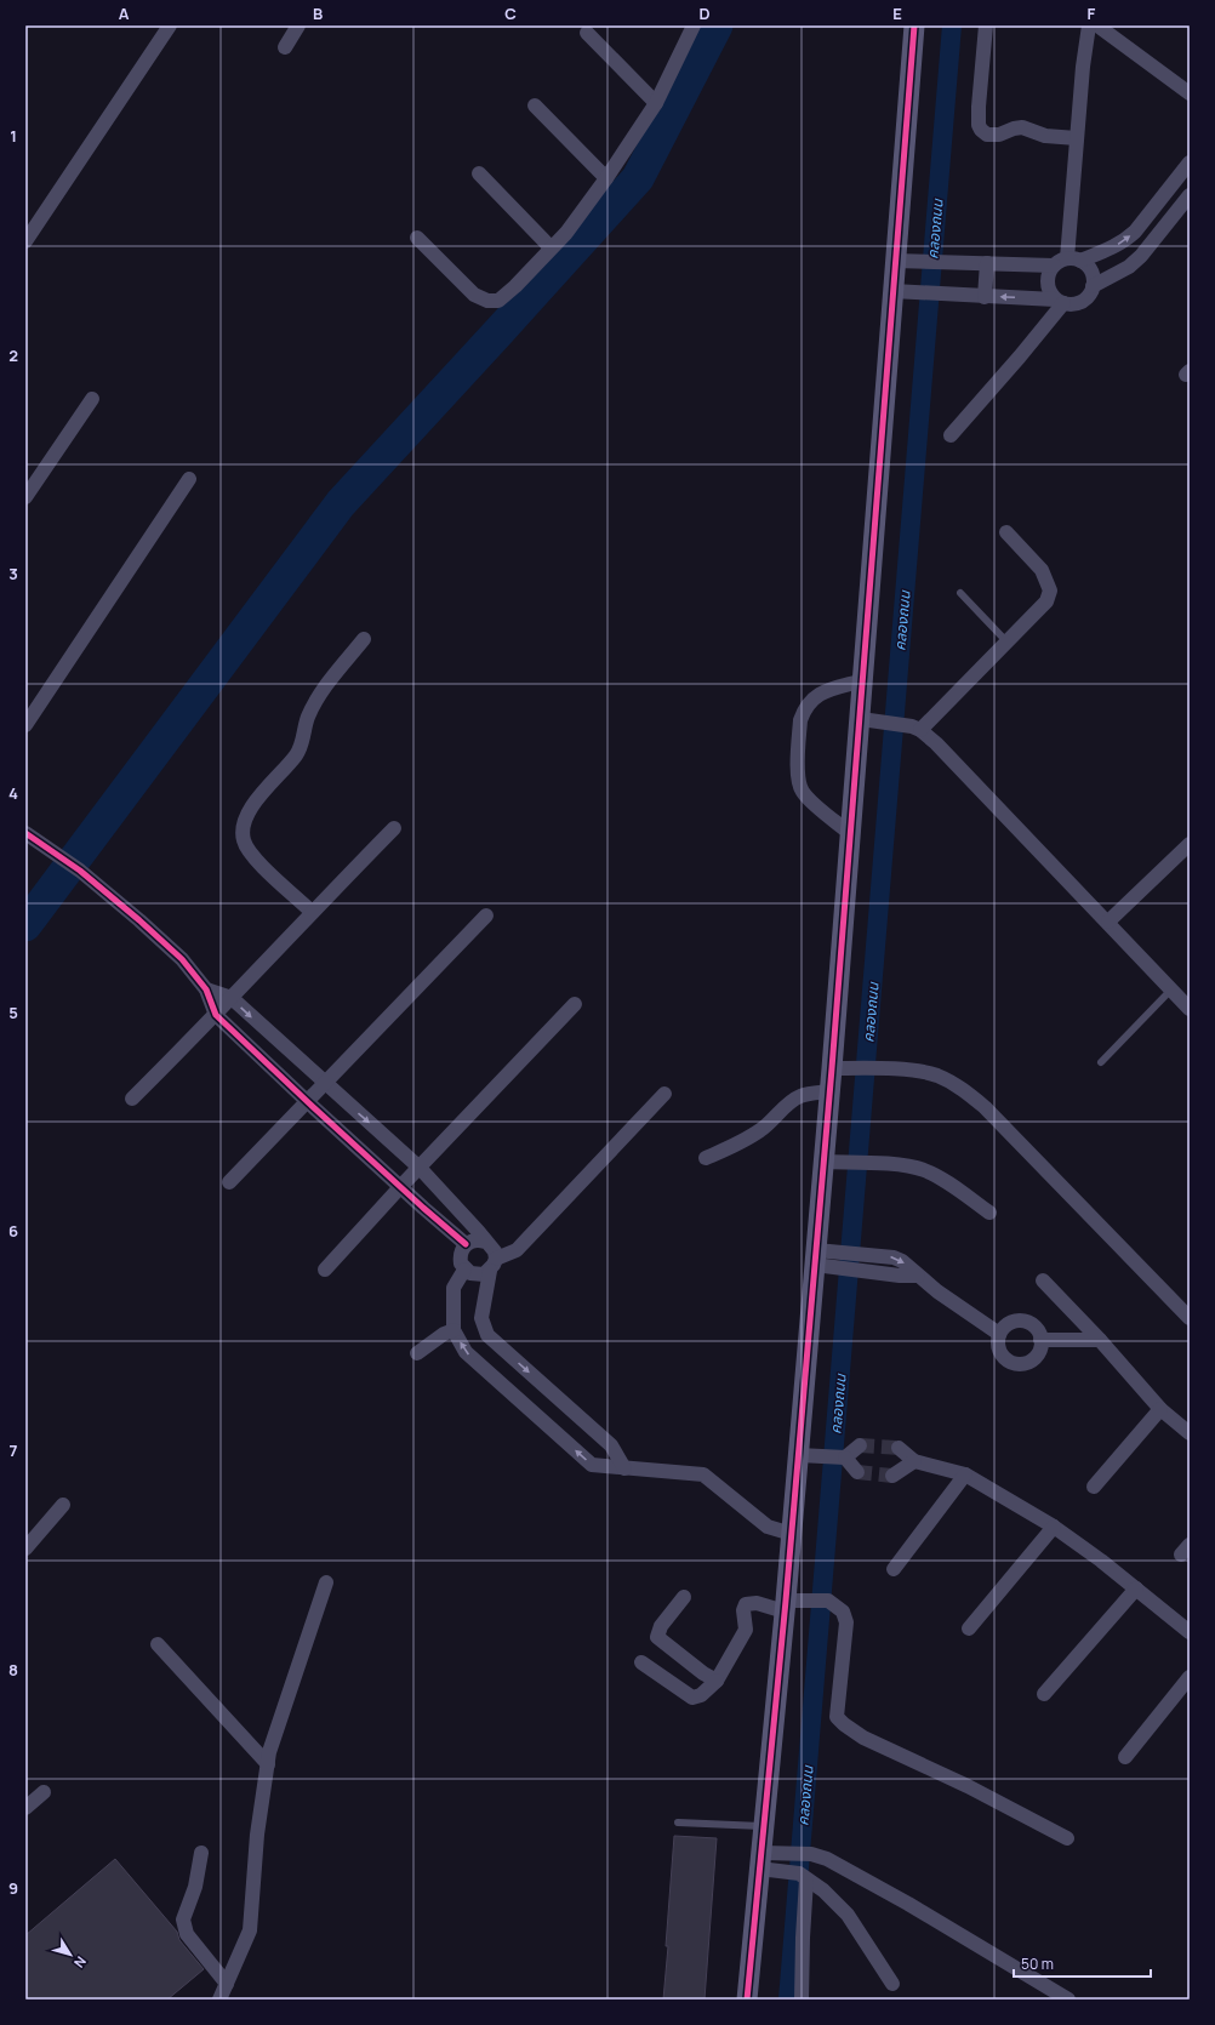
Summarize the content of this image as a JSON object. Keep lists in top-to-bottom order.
{
  "water": ["คลองถนน"],
  "scale_bar": "50 m",
  "north": "bottom right",
  "grid": {
    "columns": [
      "A",
      "B",
      "C",
      "D",
      "E",
      "F"
    ],
    "rows": [
      "1",
      "2",
      "3",
      "4",
      "5",
      "6",
      "7",
      "8",
      "9"
    ]
  }
}
